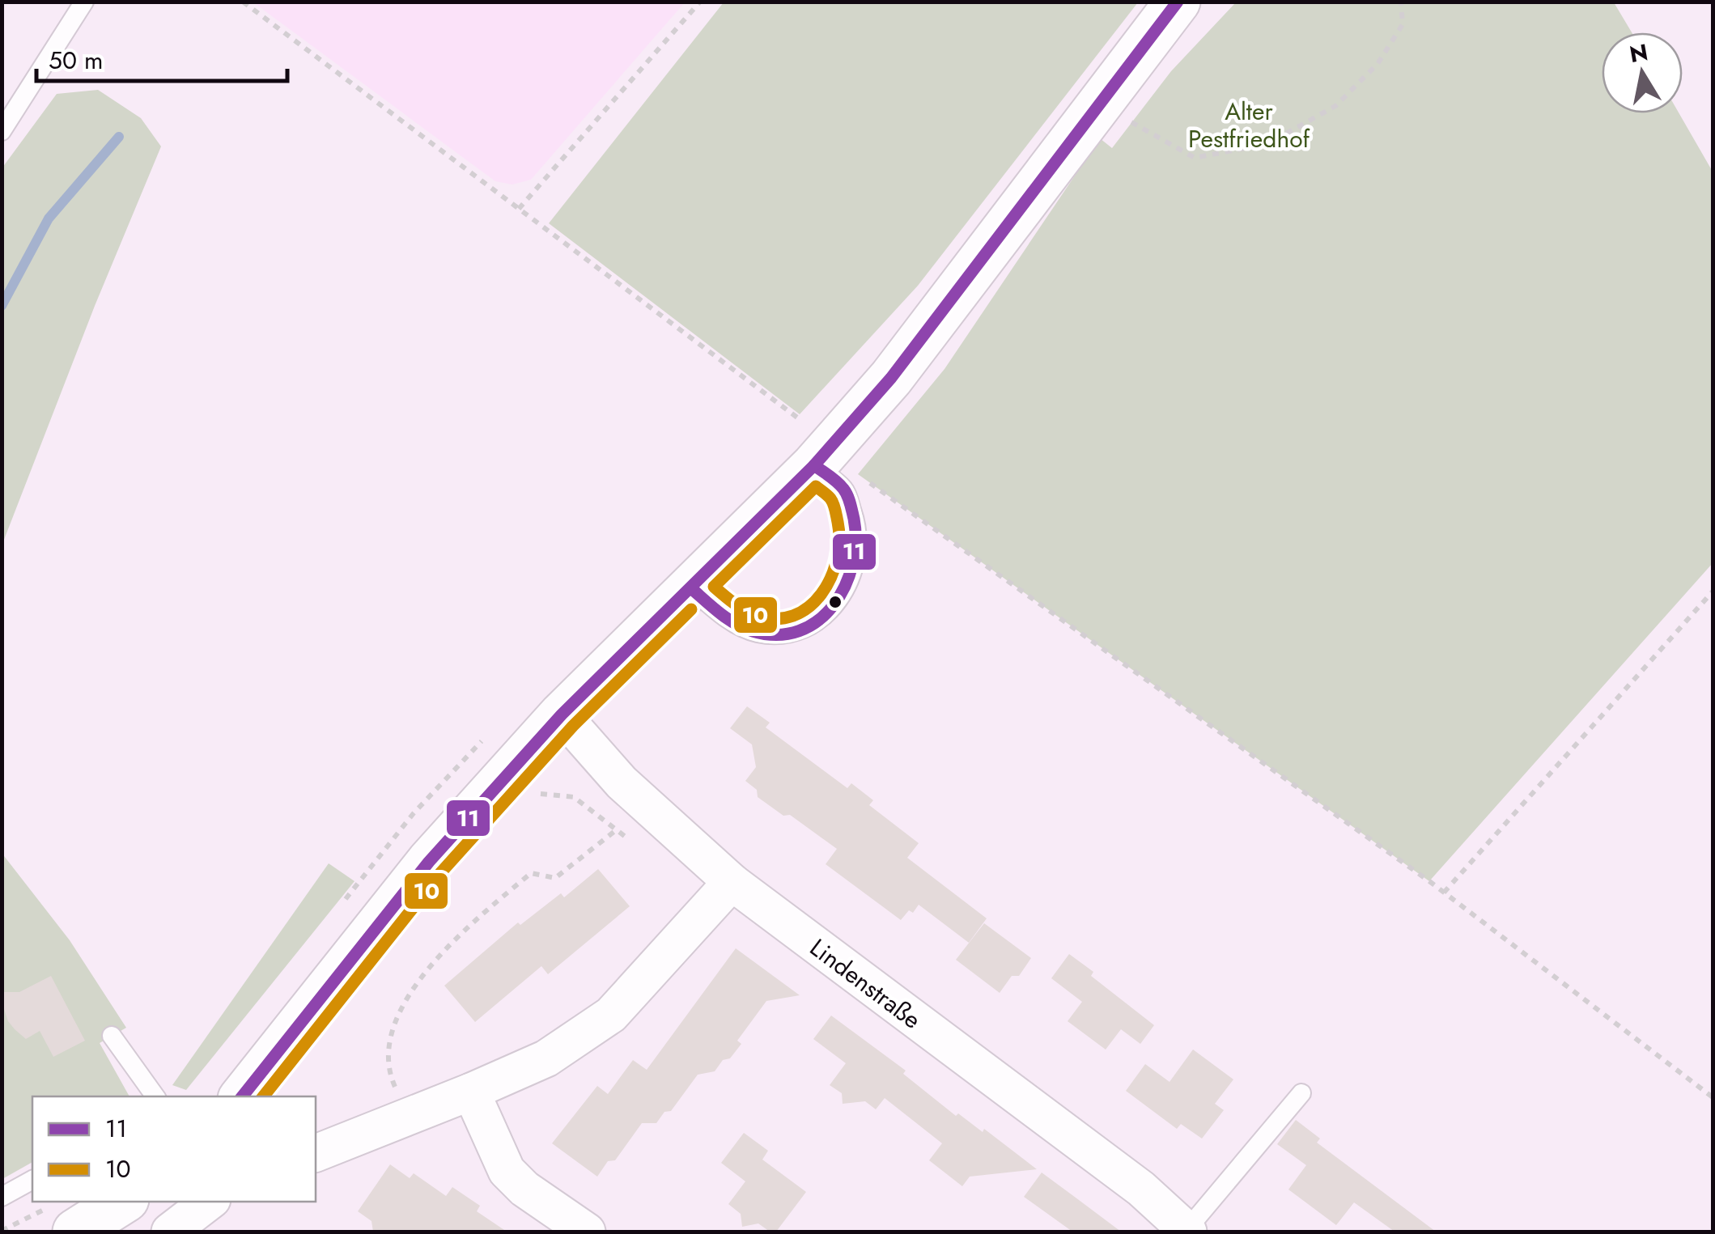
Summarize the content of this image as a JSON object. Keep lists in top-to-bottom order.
{
  "streets": {
    "street": ["Lindenstraße"]
  },
  "parks": ["Alter Pestfriedhof"],
  "lines": ["transit line 11", "transit line 10"],
  "legend": ["11", "10"],
  "scale_bar": "50 m",
  "north": "top"
}
